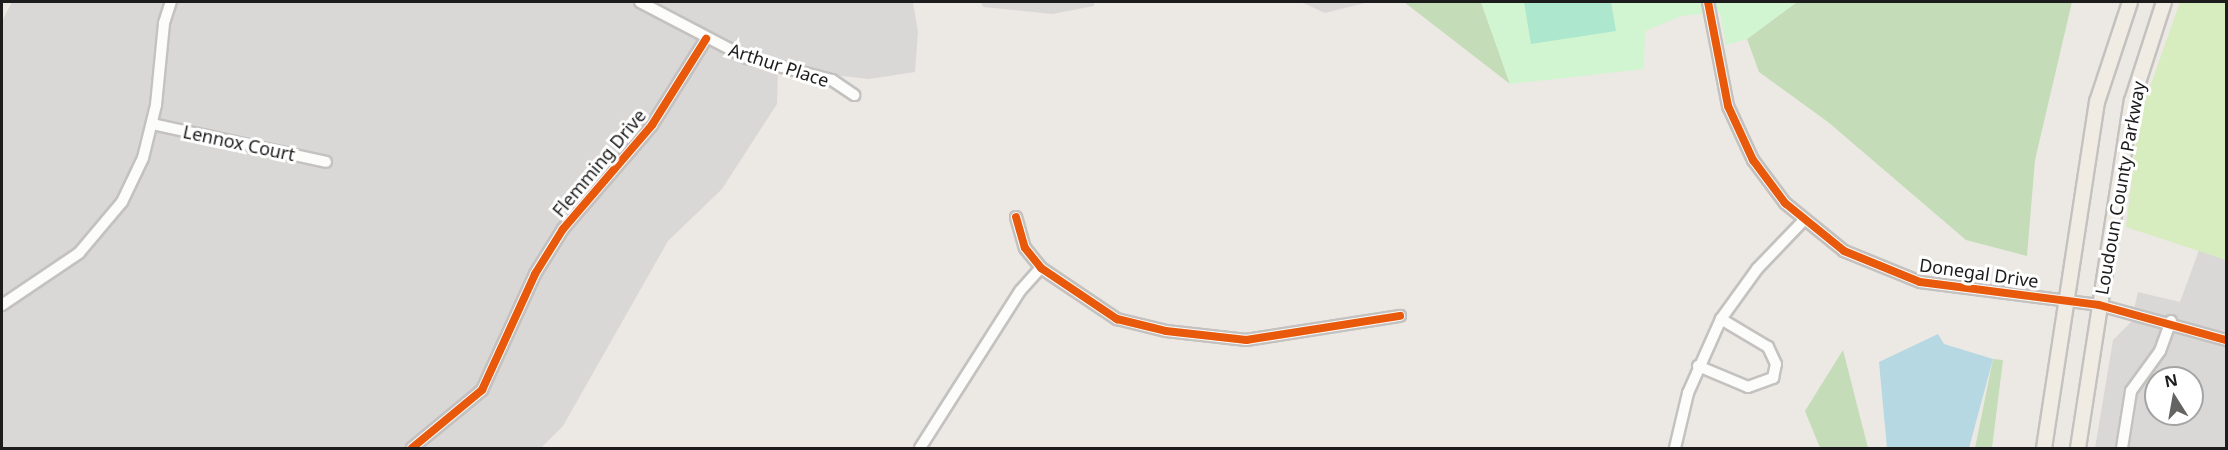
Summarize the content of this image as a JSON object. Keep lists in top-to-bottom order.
{
  "streets": {
    "main road": ["Loudoun County Parkway"],
    "street": [
      "Arthur Place",
      "Lennox Court",
      "Flemming Drive",
      "Donegal Drive"
    ]
  },
  "crossings": [
    ["Arthur Place", "Flemming Drive"],
    ["Loudoun County Parkway", "Donegal Drive"]
  ],
  "north": "top"
}
